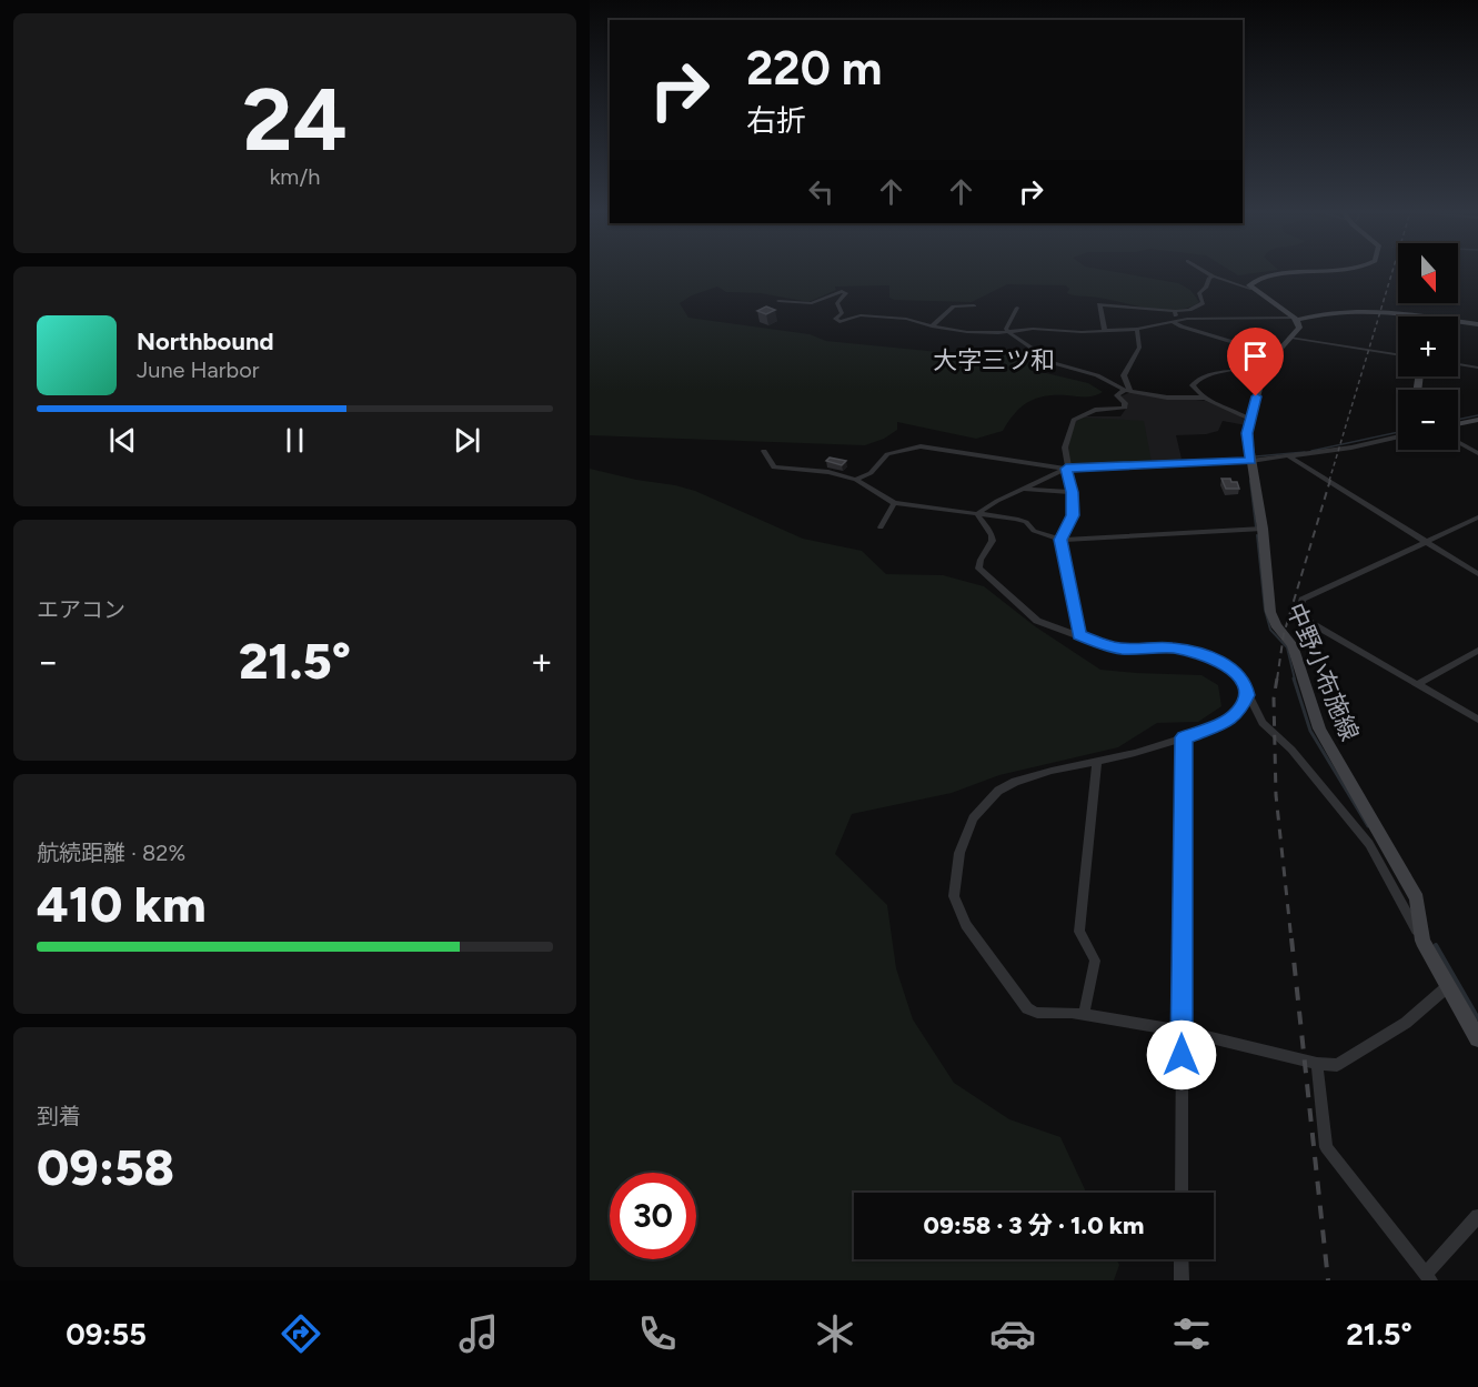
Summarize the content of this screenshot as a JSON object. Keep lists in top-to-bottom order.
{
  "streets": {
    "main road": ["中野小布施線"]
  },
  "districts": ["大字三ツ和"],
  "north": "bottom",
  "page": {
    "tile": [
      ["24", "km/h"],
      "エアコン",
      ["航続距離 · 82%", "410 km"],
      ["到着", "09:58"]
    ],
    "turn": ["220 m", "右折"],
    "map_buttons": ["+", "−"],
    "song": ["Northbound", "June Harbor"],
    "heat": ["−", "21.5°", "+"],
    "limit": "30",
    "trip": "09:58 · 3 分 · 1.0 km",
    "tabs": ["09:55", "21.5°"]
  }
}
